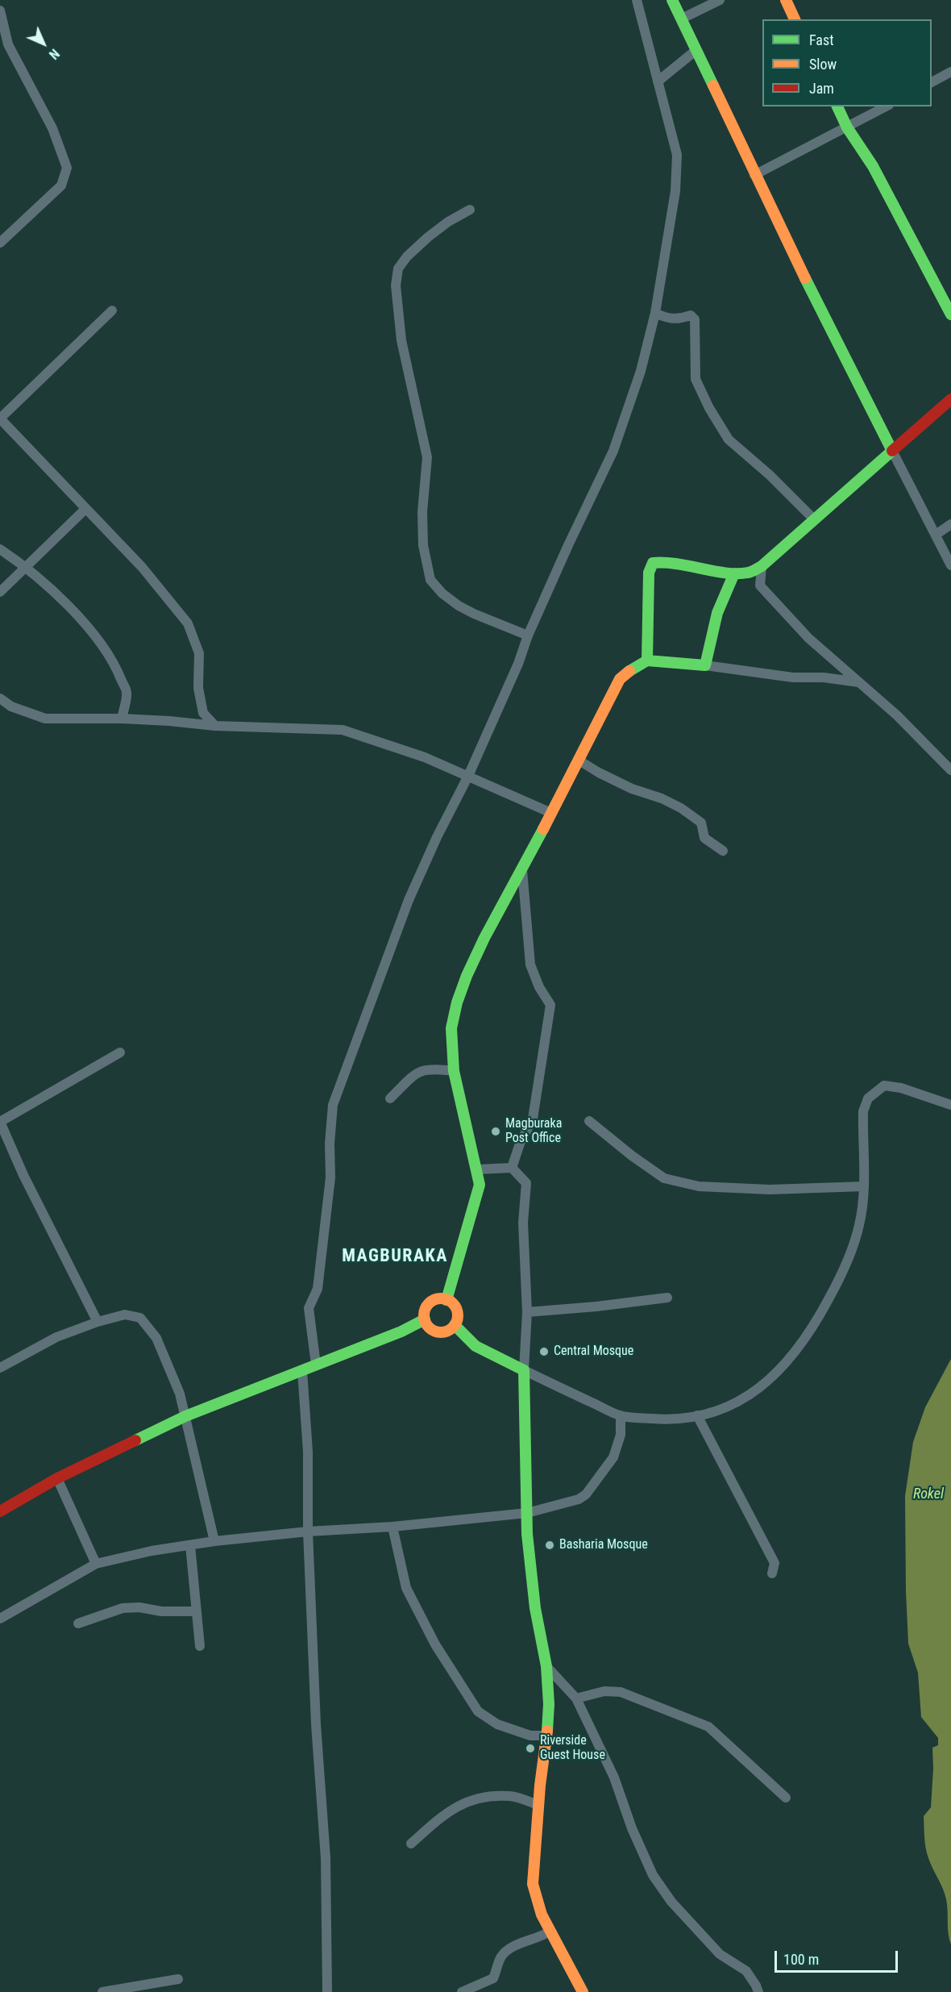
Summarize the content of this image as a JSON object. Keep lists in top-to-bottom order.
{
  "districts": ["MAGBURAKA"],
  "water": ["Rokel"],
  "places": [
    "Magburaka Post Office",
    "Central Mosque",
    "Basharia Mosque",
    "Riverside Guest House"
  ],
  "legend": ["Fast", "Slow", "Jam"],
  "scale_bar": "100 m",
  "north": "bottom right"
}
